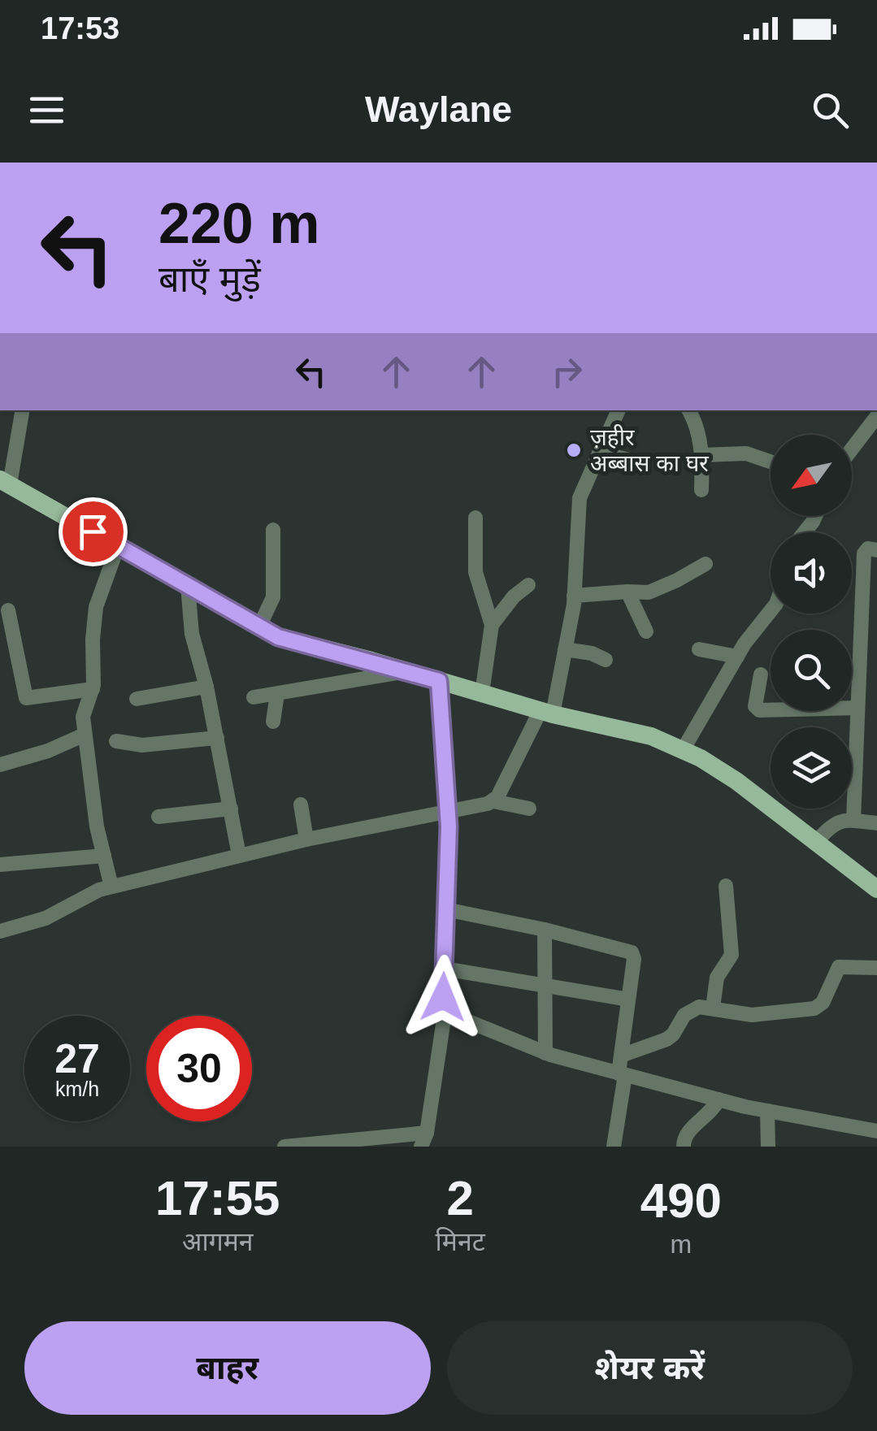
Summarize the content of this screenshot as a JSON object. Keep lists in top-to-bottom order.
{
  "places": ["ज़हीर अब्बास का घर"],
  "north": "bottom left",
  "page": {
    "status": "17:53",
    "header": "Waylane",
    "turn": ["220 m", "बाएँ मुड़ें"],
    "speed": "27 km/h",
    "limit": "30",
    "eta": [
      "17:55",
      "आगमन",
      "2",
      "मिनट",
      "490",
      "m"
    ],
    "buttons": ["बाहर", "शेयर करें"]
  }
}
